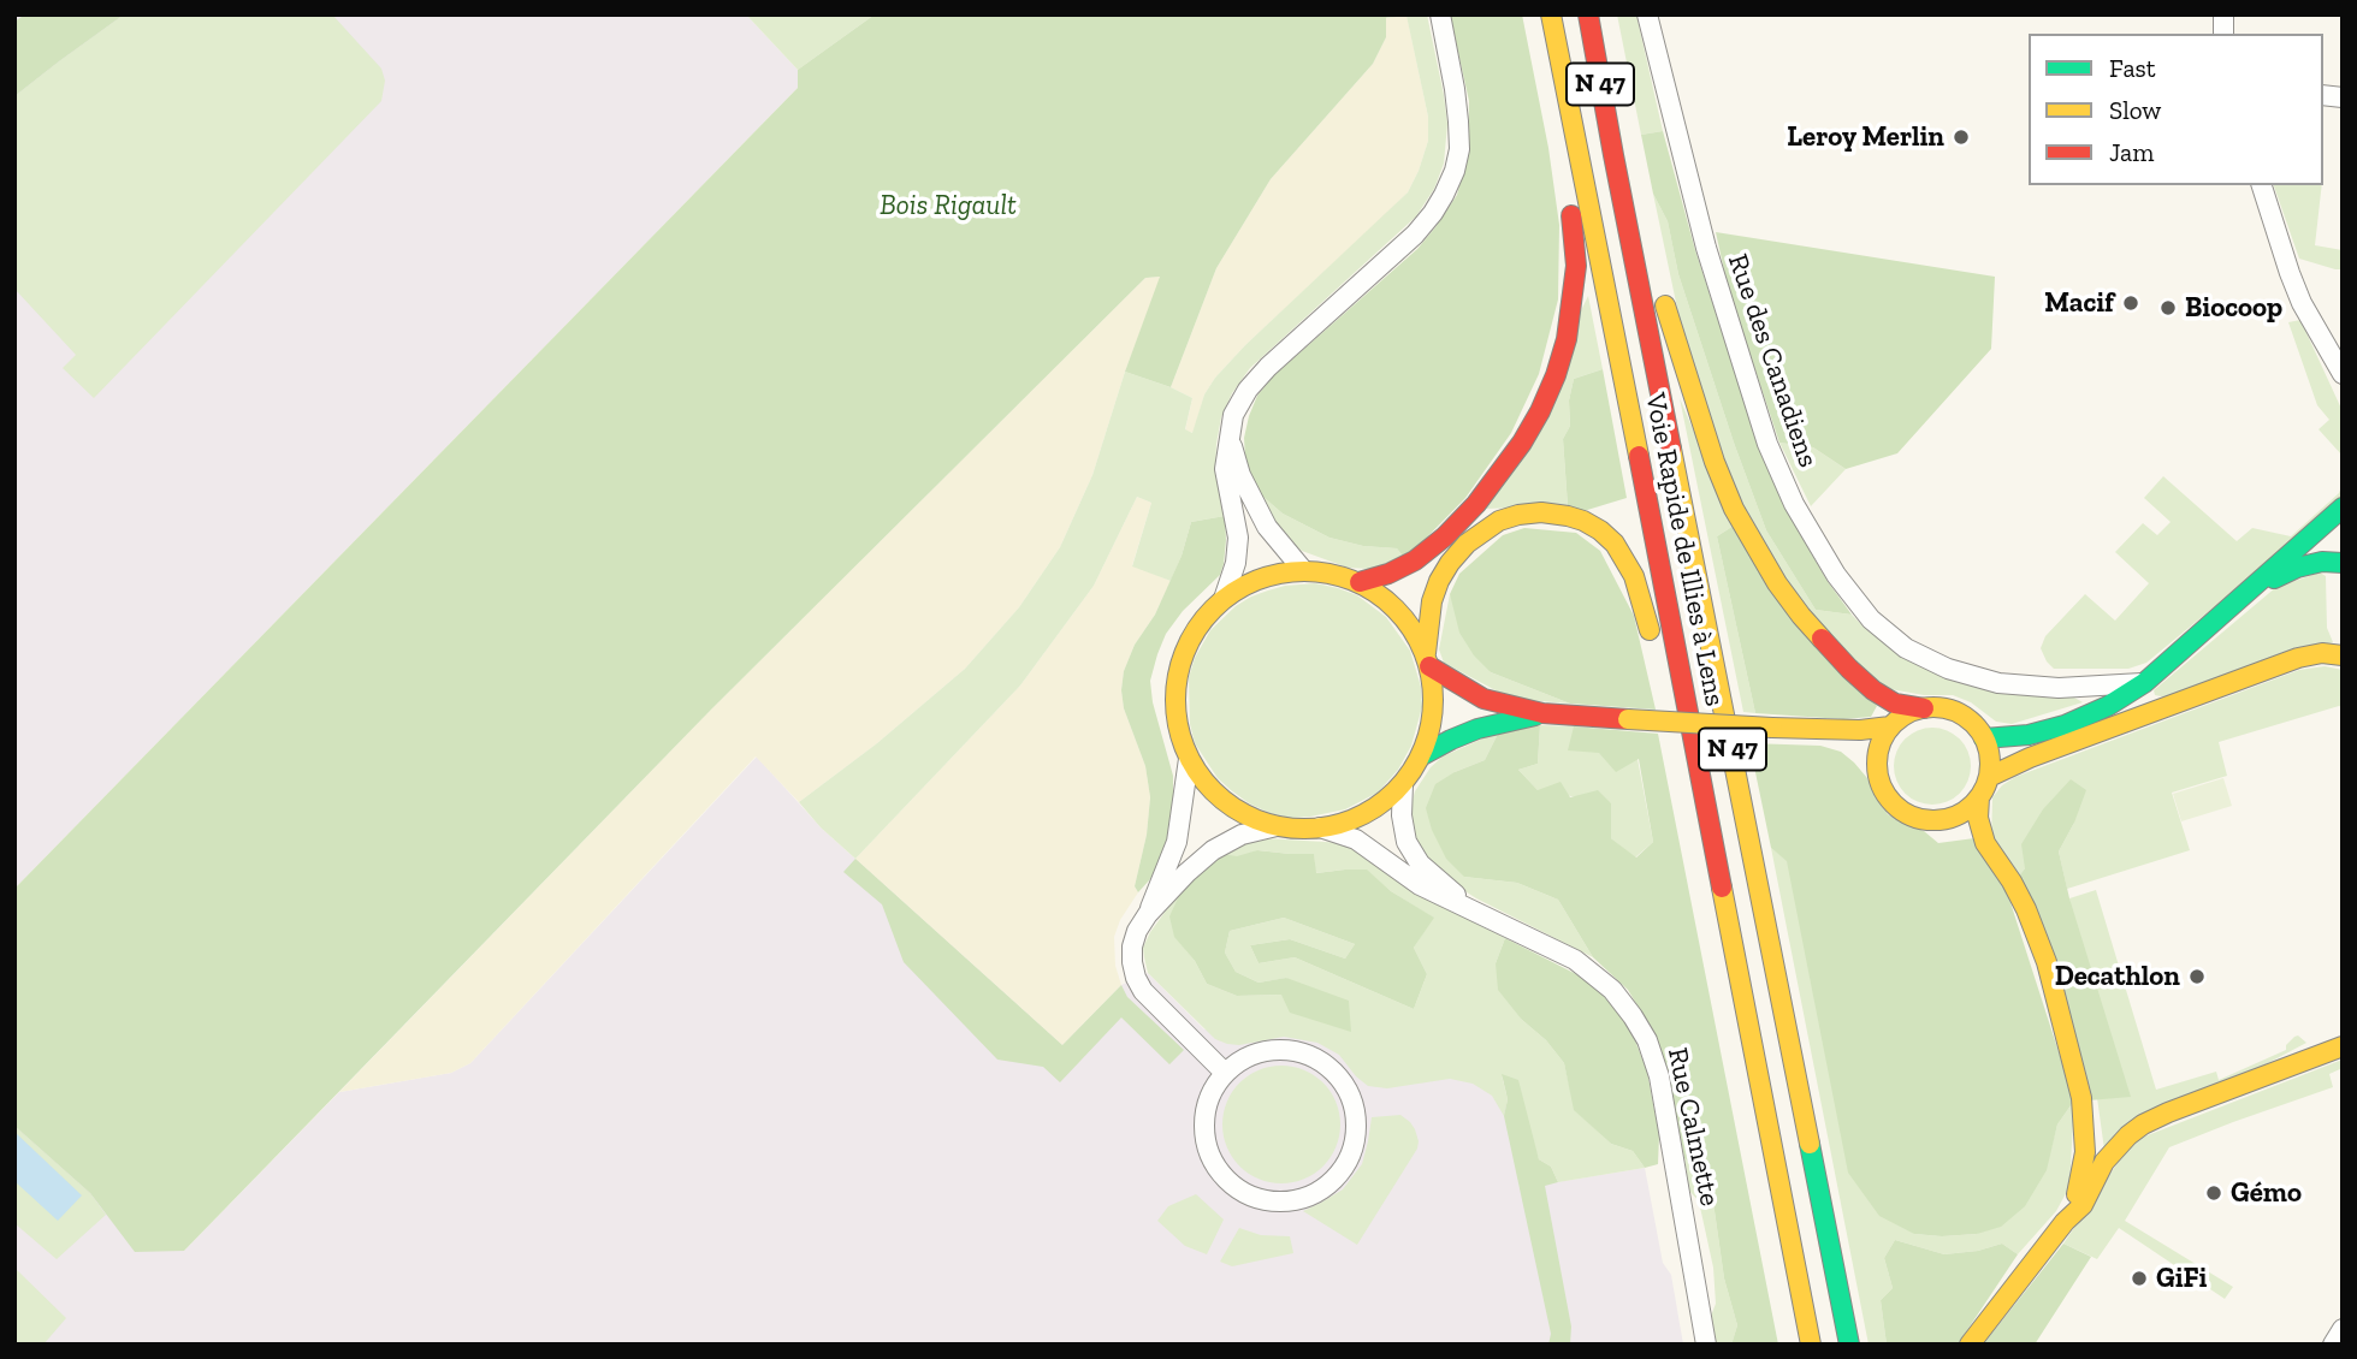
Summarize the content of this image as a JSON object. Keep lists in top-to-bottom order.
{
  "streets": {
    "main road": ["N 47", "Voie Rapide de Illies à Lens"],
    "street": ["Rue des Canadiens", "Rue Calmette"]
  },
  "parks": ["Bois Rigault"],
  "places": [
    "Leroy Merlin",
    "Macif",
    "Biocoop",
    "Decathlon",
    "Gémo",
    "GiFi"
  ],
  "legend": ["Fast", "Slow", "Jam"]
}
